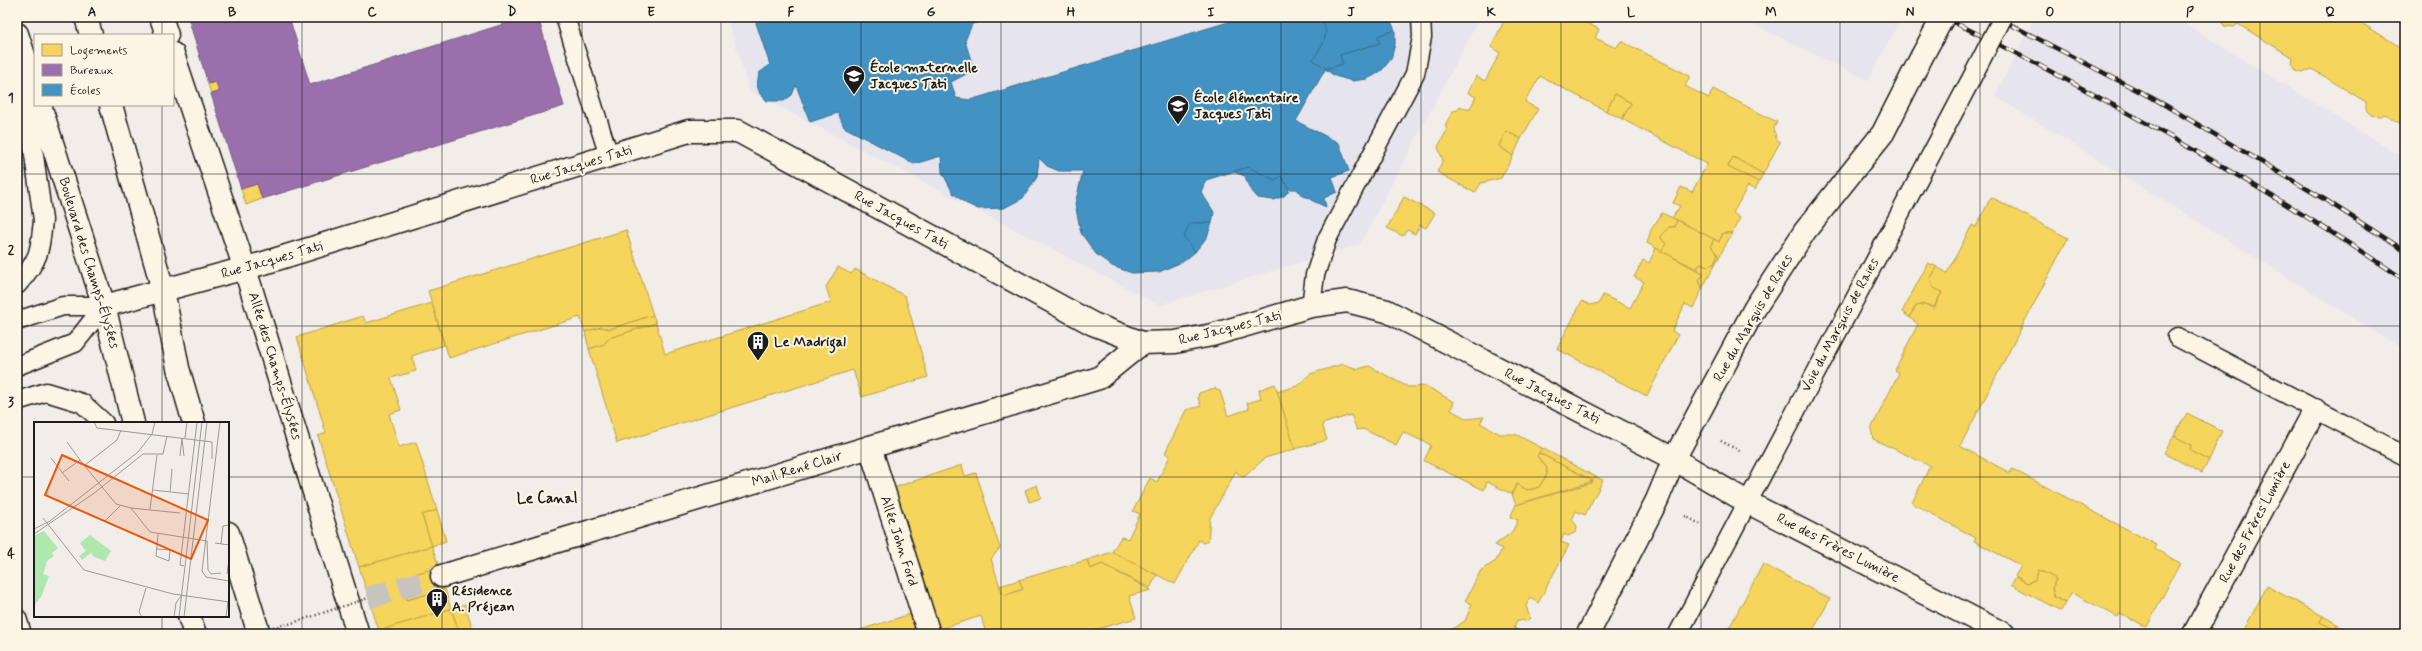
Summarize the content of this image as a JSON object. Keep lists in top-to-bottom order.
{
  "streets": {
    "street": [
      "Rue Jacques Tati",
      "Boulevard des Champs-Élysées",
      "Rue du Marquis de Raies",
      "Allée des Champs-Élysées",
      "Mail René Clair",
      "Rue des Frères Lumière",
      "Allée John Ford"
    ],
    "lane": ["Voie du Marquis de Raies"]
  },
  "crossings": [
    ["Rue Jacques Tati", "Boulevard des Champs-Élysées"],
    ["Rue Jacques Tati", "Rue du Marquis de Raies"],
    ["Rue Jacques Tati", "Allée des Champs-Élysées"],
    ["Rue Jacques Tati", "Mail René Clair"],
    ["Rue Jacques Tati", "Rue des Frères Lumière"],
    ["Rue du Marquis de Raies", "Rue des Frères Lumière"],
    ["Voie du Marquis de Raies", "Rue des Frères Lumière"],
    ["Mail René Clair", "Allée John Ford"]
  ],
  "districts": ["Le Canal"],
  "places": {
    "school or university": ["École maternelle Jacques Tati", "École élémentaire Jacques Tati"],
    "building": ["Le Madrigal", "Résidence A. Préjean"]
  },
  "legend": ["Logements", "Bureaux", "Écoles"],
  "grid": {
    "columns": [
      "A",
      "B",
      "C",
      "D",
      "E",
      "F",
      "G",
      "H",
      "I",
      "J",
      "K",
      "L",
      "M",
      "N",
      "O",
      "P",
      "Q"
    ],
    "rows": [
      "1",
      "2",
      "3",
      "4"
    ]
  }
}
